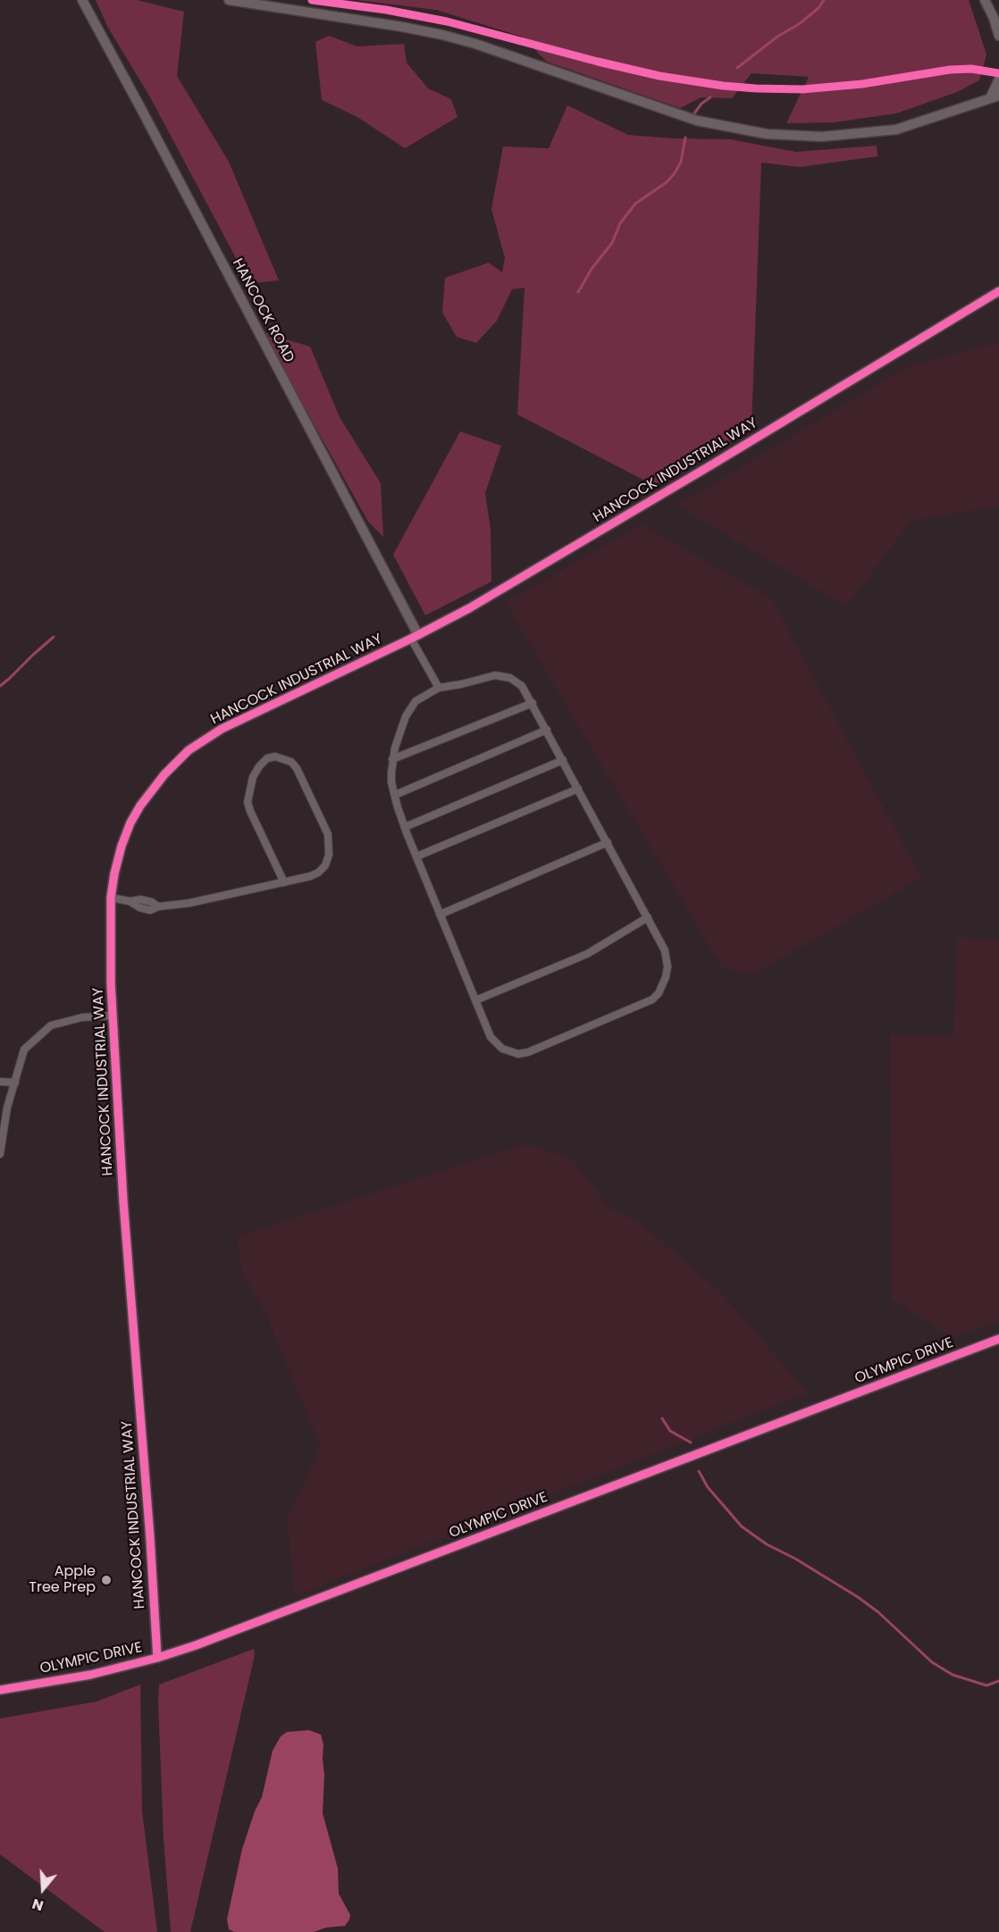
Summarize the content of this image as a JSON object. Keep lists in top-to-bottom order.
{
  "streets": {
    "street": ["HANCOCK ROAD", "HANCOCK INDUSTRIAL WAY", "OLYMPIC DRIVE"]
  },
  "crossings": [
    ["HANCOCK ROAD", "HANCOCK INDUSTRIAL WAY"],
    ["HANCOCK INDUSTRIAL WAY", "OLYMPIC DRIVE"]
  ],
  "places": ["Apple Tree Prep"],
  "north": "bottom"
}
